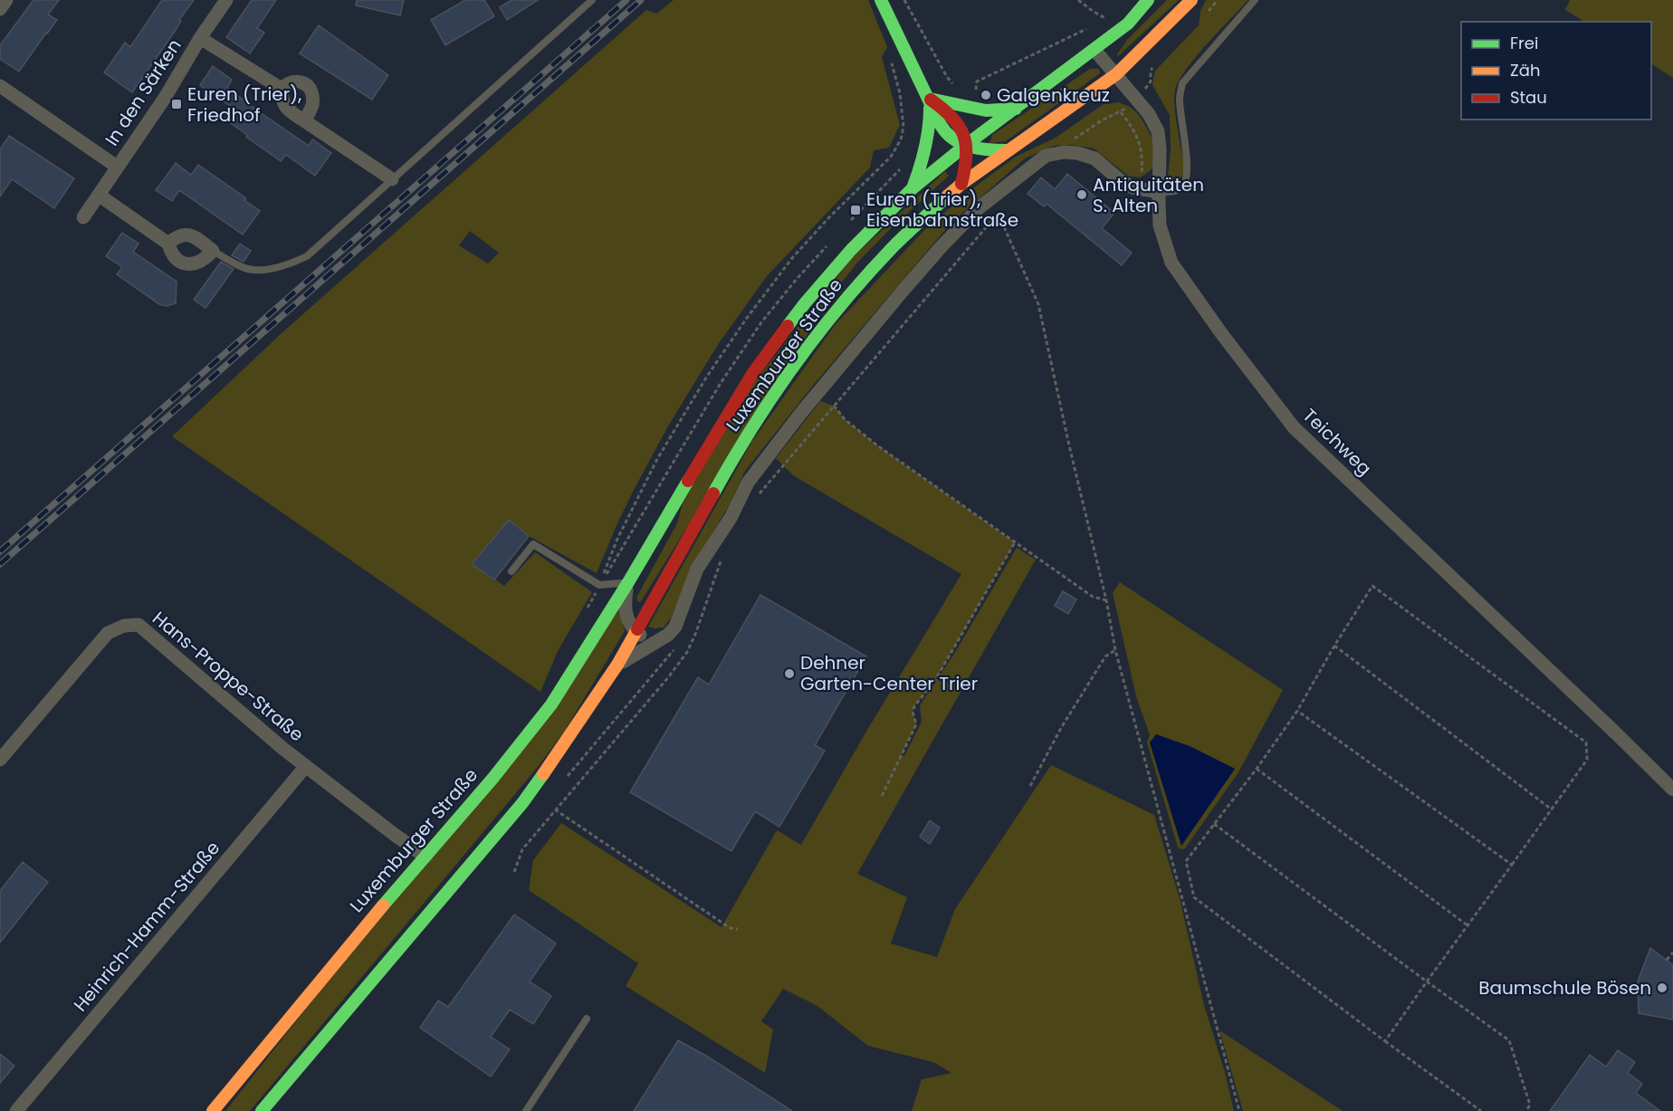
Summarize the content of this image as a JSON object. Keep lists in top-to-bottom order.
{
  "streets": {
    "main road": ["Luxemburger Straße"],
    "street": [
      "In den Särken",
      "Teichweg",
      "Hans-Proppe-Straße",
      "Heinrich-Hamm-Straße"
    ]
  },
  "crossings": [
    ["Luxemburger Straße", "Teichweg"],
    ["Luxemburger Straße", "Hans-Proppe-Straße"],
    ["Hans-Proppe-Straße", "Heinrich-Hamm-Straße"]
  ],
  "places": {
    "other": [
      "Galgenkreuz",
      "Antiquitäten S. Alten",
      "Dehner Garten-Center Trier",
      "Baumschule Bösen"
    ],
    "transit": ["Euren (Trier), Friedhof", "Euren (Trier), Eisenbahnstraße"]
  },
  "legend": ["Frei", "Zäh", "Stau"]
}
